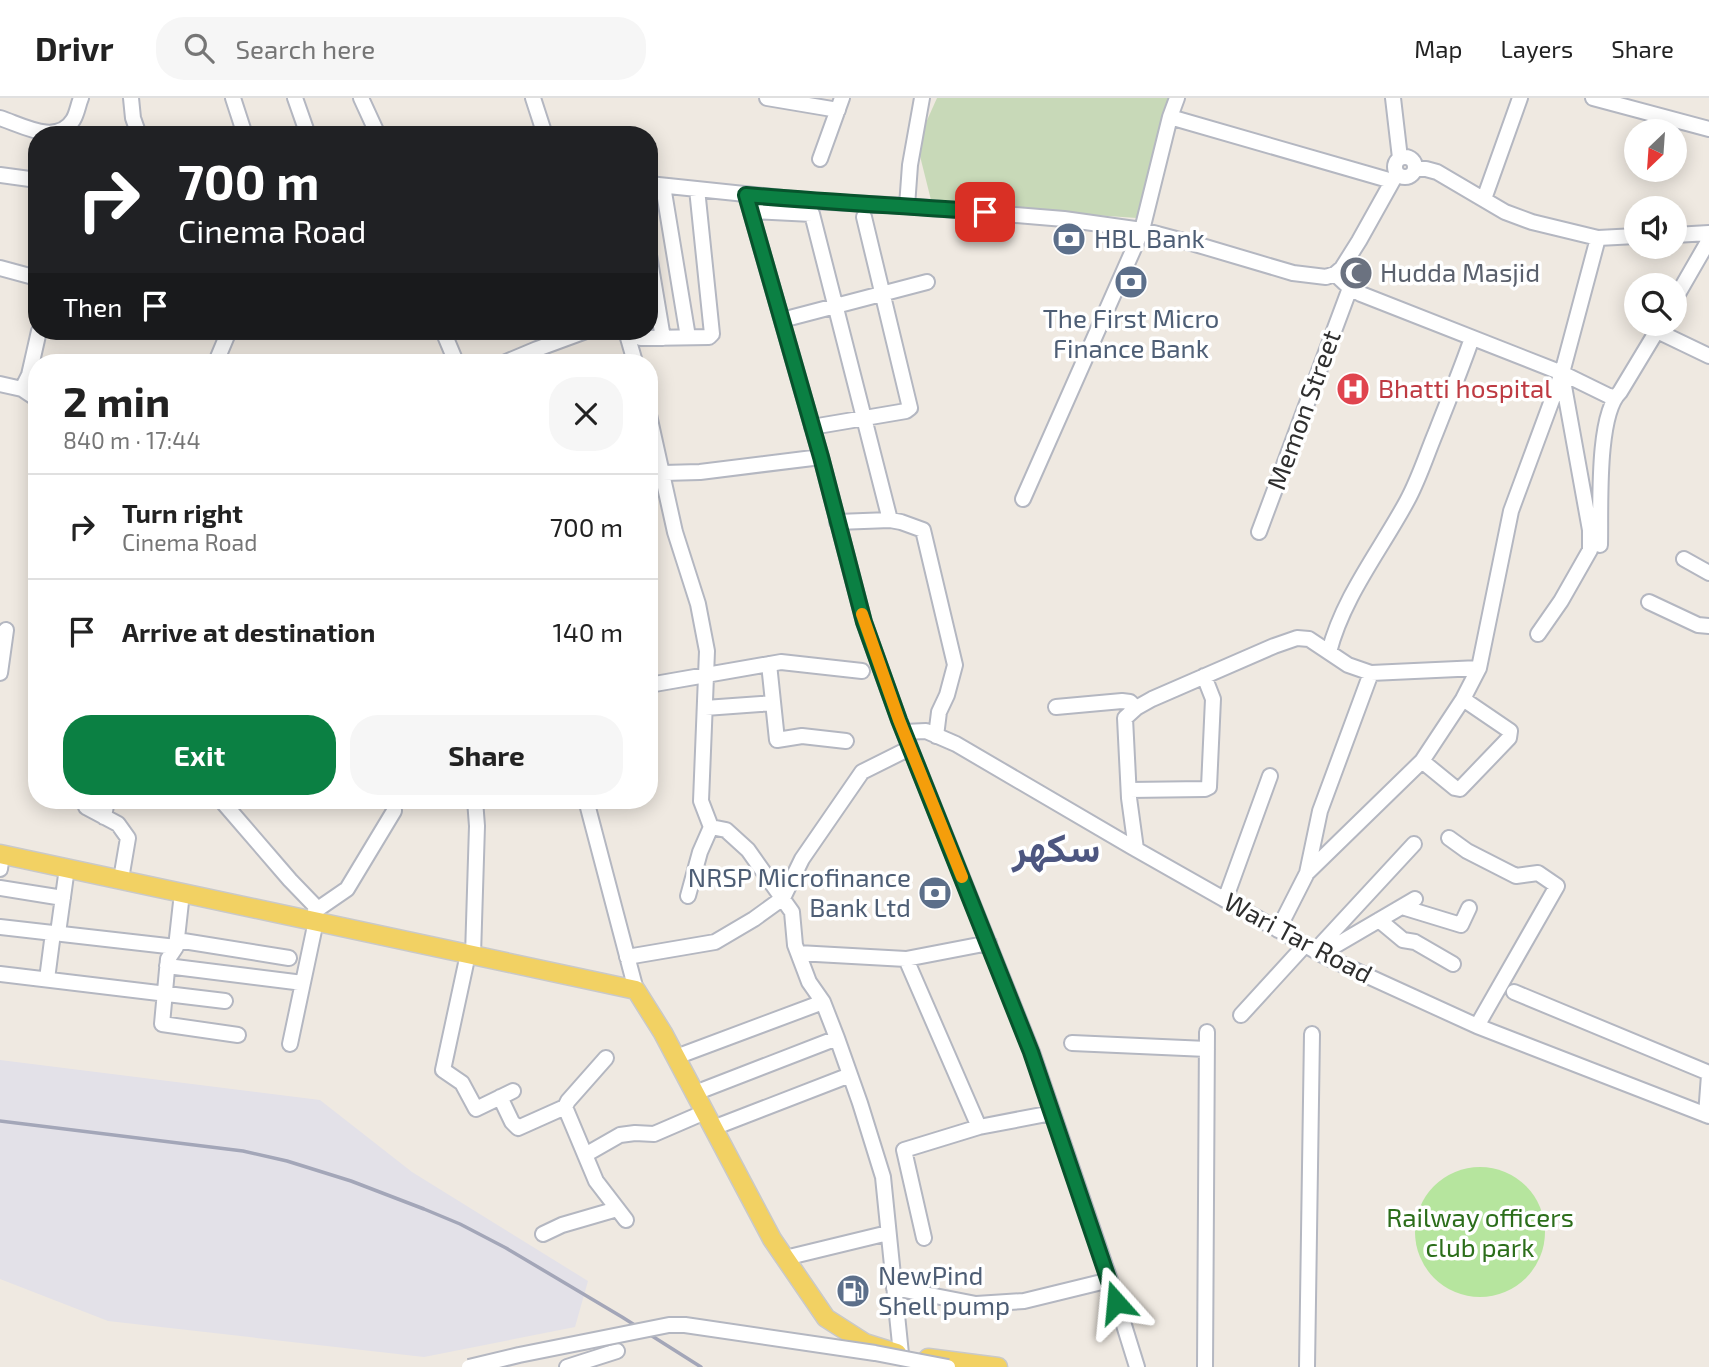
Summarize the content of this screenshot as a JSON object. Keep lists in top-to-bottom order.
{
  "streets": {
    "street": ["Memon Street", "Wari Tar Road"]
  },
  "districts": ["سکھر"],
  "parks": ["Railway officers club park"],
  "places": {
    "bank": ["HBL Bank", "The First Micro Finance Bank", "NRSP Microfinance Bank Ltd"],
    "mosque": ["Hudda Masjid"],
    "hospital": ["Bhatti hospital"],
    "fuel station": ["NewPind Shell pump"]
  },
  "north": "bottom left",
  "page": {
    "header": "Drivr",
    "search": "Search here",
    "nav": ["Map", "Layers", "Share"],
    "turn": ["700 m", "Cinema Road"],
    "then": "Then",
    "heading": ["2 min", "840 m · 17:44"],
    "list": [
      {
        "name": "Turn right",
        "note": "Cinema Road",
        "value": "700 m"
      },
      {
        "name": "Arrive at destination",
        "value": "140 m"
      }
    ],
    "buttons": ["Exit", "Share"]
  }
}
